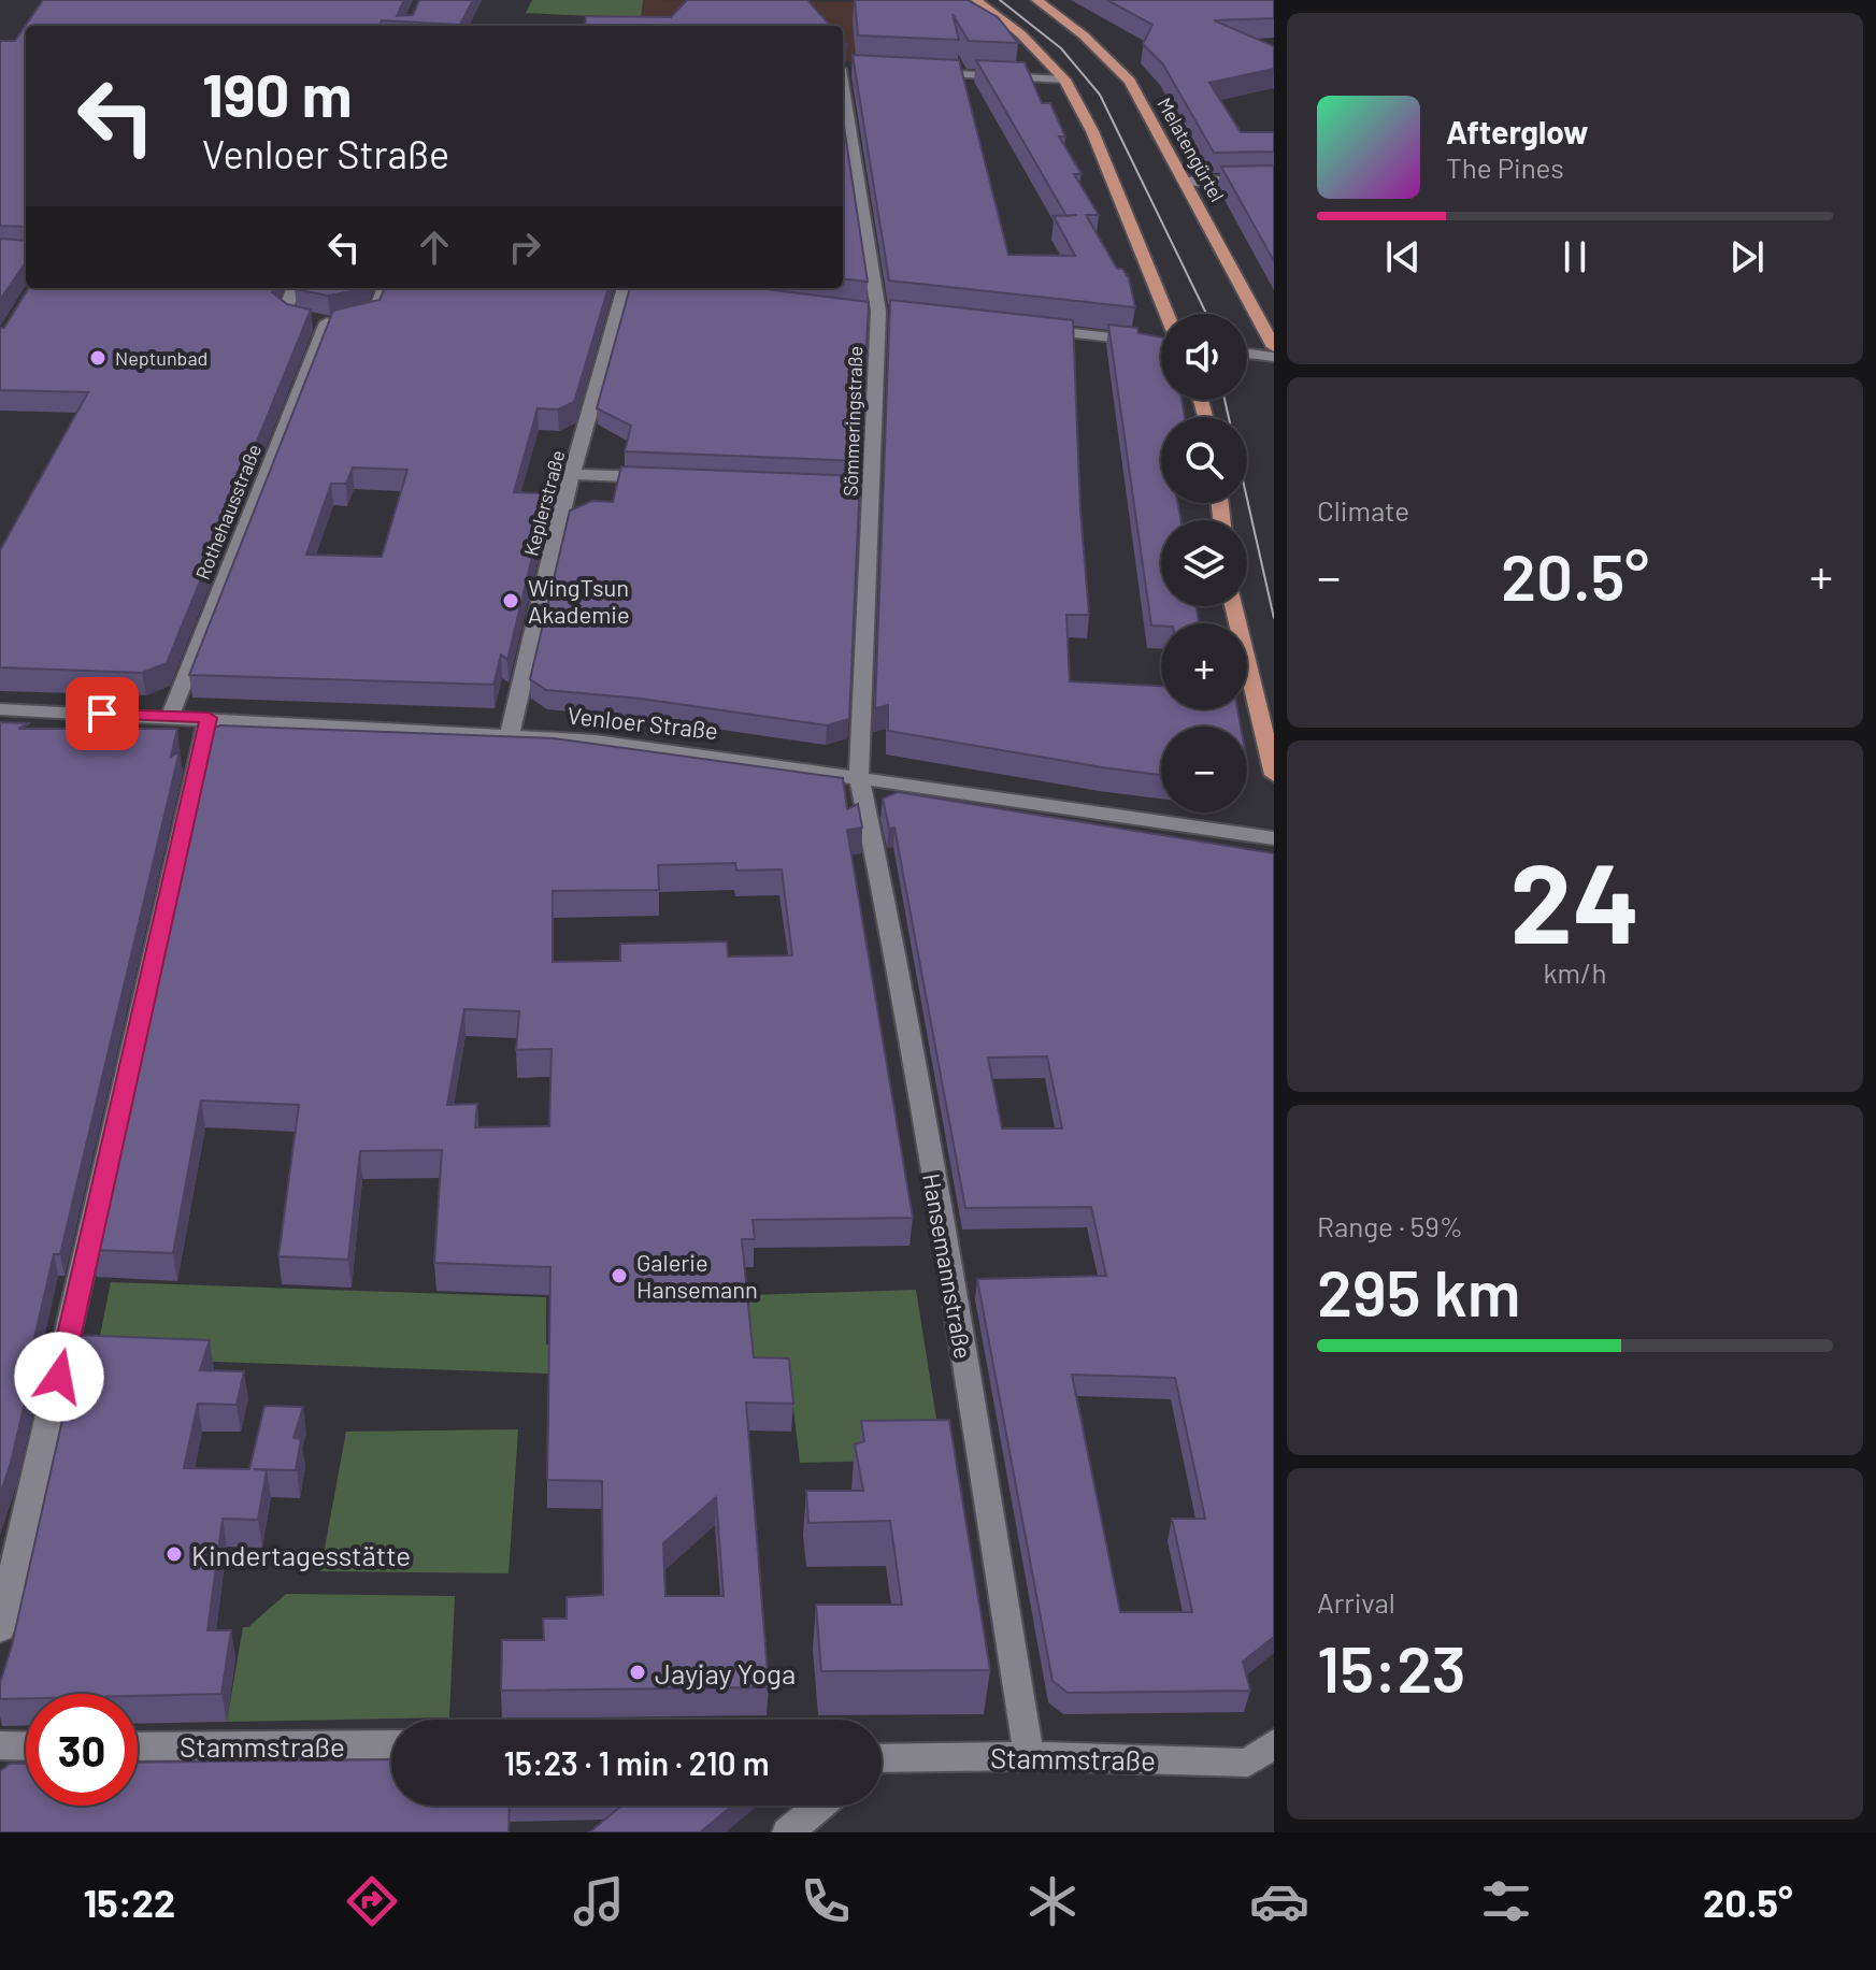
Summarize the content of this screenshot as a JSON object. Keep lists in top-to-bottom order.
{
  "streets": {
    "main road": ["Melatengürtel"],
    "street": [
      "Sömmeringstraße",
      "Keplerstraße",
      "Rothehausstraße",
      "Venloer Straße",
      "Hansemannstraße",
      "Stammstraße"
    ]
  },
  "crossings": [
    ["Sömmeringstraße", "Venloer Straße"],
    ["Sömmeringstraße", "Hansemannstraße"],
    ["Keplerstraße", "Venloer Straße"],
    ["Rothehausstraße", "Venloer Straße"],
    ["Venloer Straße", "Hansemannstraße"],
    ["Hansemannstraße", "Stammstraße"]
  ],
  "places": [
    "Neptunbad",
    "WingTsun Akademie",
    "Galerie Hansemann",
    "Kindertagesstätte",
    "Jayjay Yoga"
  ],
  "page": {
    "turn": ["190 m", "Venloer Straße"],
    "song": ["Afterglow", "The Pines"],
    "map_buttons": ["+", "−"],
    "tile": [
      "Climate",
      ["24", "km/h"],
      ["Range · 59%", "295 km"],
      ["Arrival", "15:23"]
    ],
    "heat": ["−", "20.5°", "+"],
    "limit": "30",
    "trip": "15:23 · 1 min · 210 m",
    "tabs": ["15:22", "20.5°"]
  }
}
